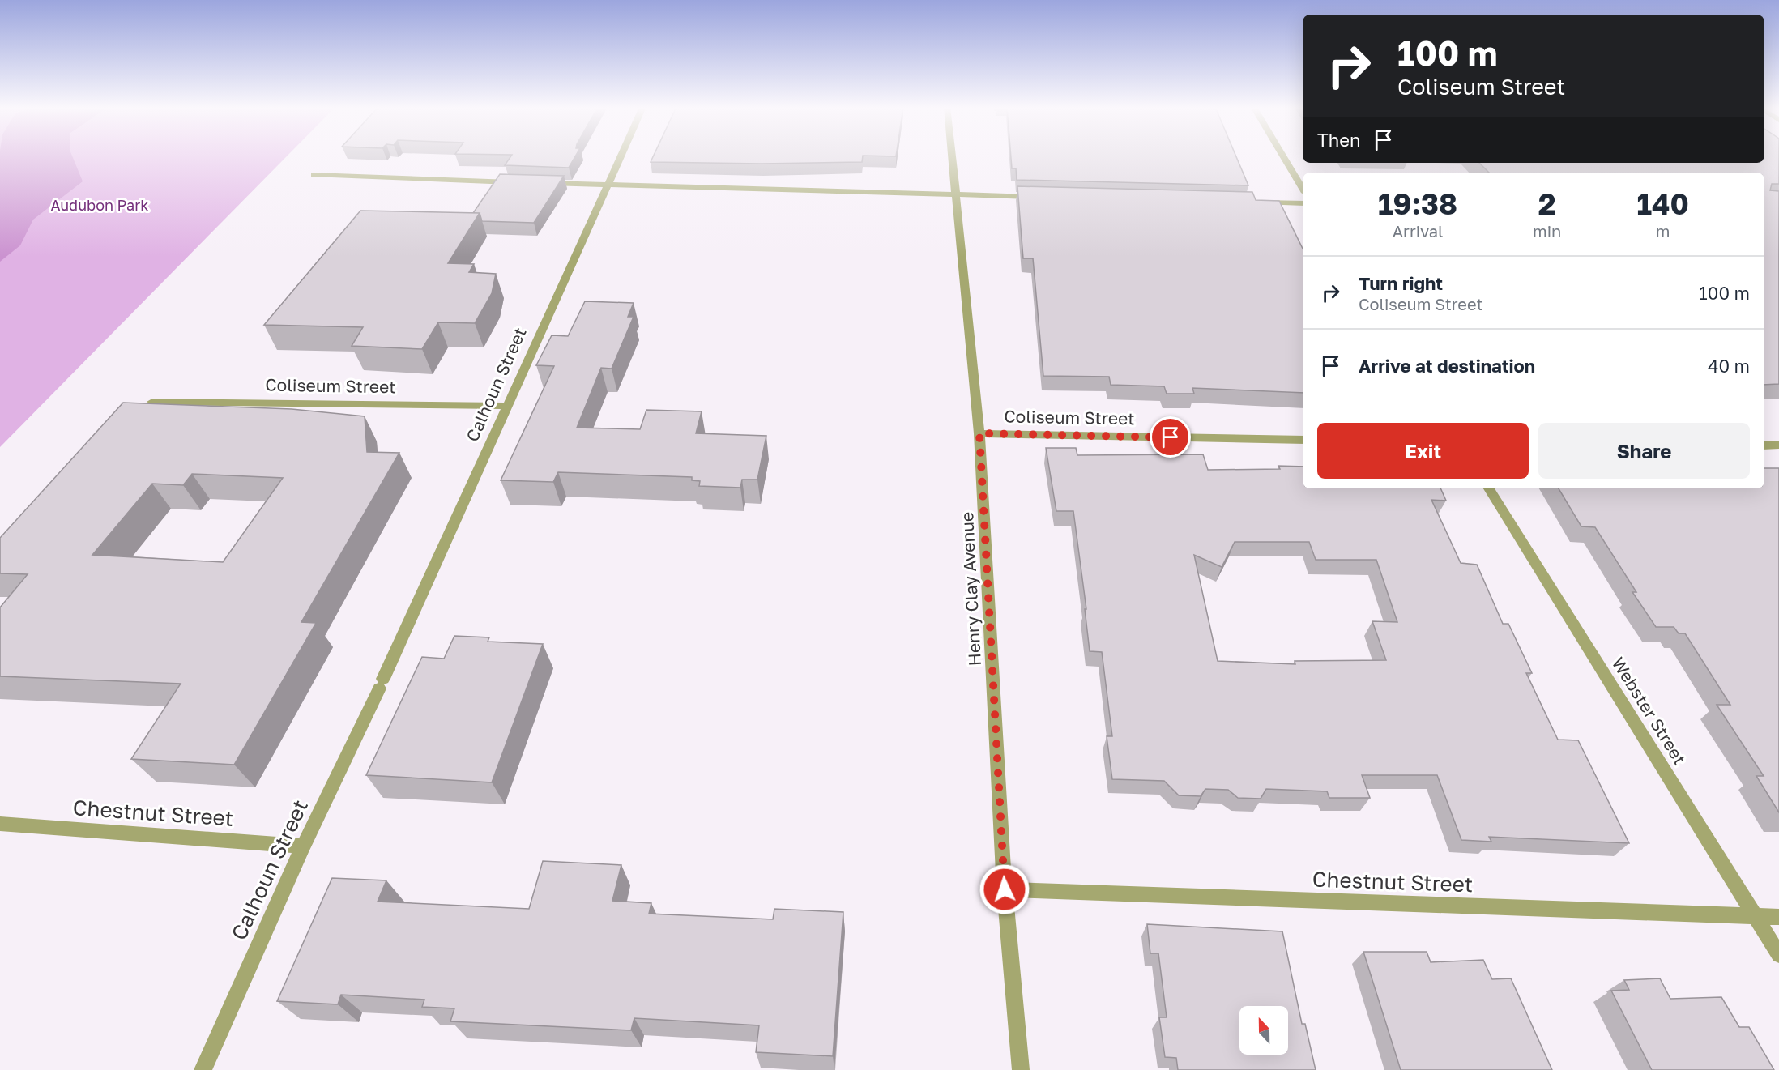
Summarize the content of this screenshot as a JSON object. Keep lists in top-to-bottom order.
{
  "streets": {
    "street": [
      "Calhoun Street",
      "Coliseum Street",
      "Henry Clay Avenue",
      "Webster Street",
      "Chestnut Street"
    ]
  },
  "crossings": [
    ["Calhoun Street", "Coliseum Street"],
    ["Calhoun Street", "Chestnut Street"],
    ["Coliseum Street", "Henry Clay Avenue"],
    ["Henry Clay Avenue", "Chestnut Street"],
    ["Webster Street", "Chestnut Street"]
  ],
  "parks": ["Audubon Park"],
  "north": "top",
  "page": {
    "turn": ["100 m", "Coliseum Street"],
    "then": "Then",
    "eta": [
      "19:38",
      "Arrival",
      "2",
      "min",
      "140",
      "m"
    ],
    "list": [
      {
        "name": "Turn right",
        "note": "Coliseum Street",
        "value": "100 m"
      },
      {
        "name": "Arrive at destination",
        "value": "40 m"
      }
    ],
    "buttons": ["Exit", "Share"]
  }
}
